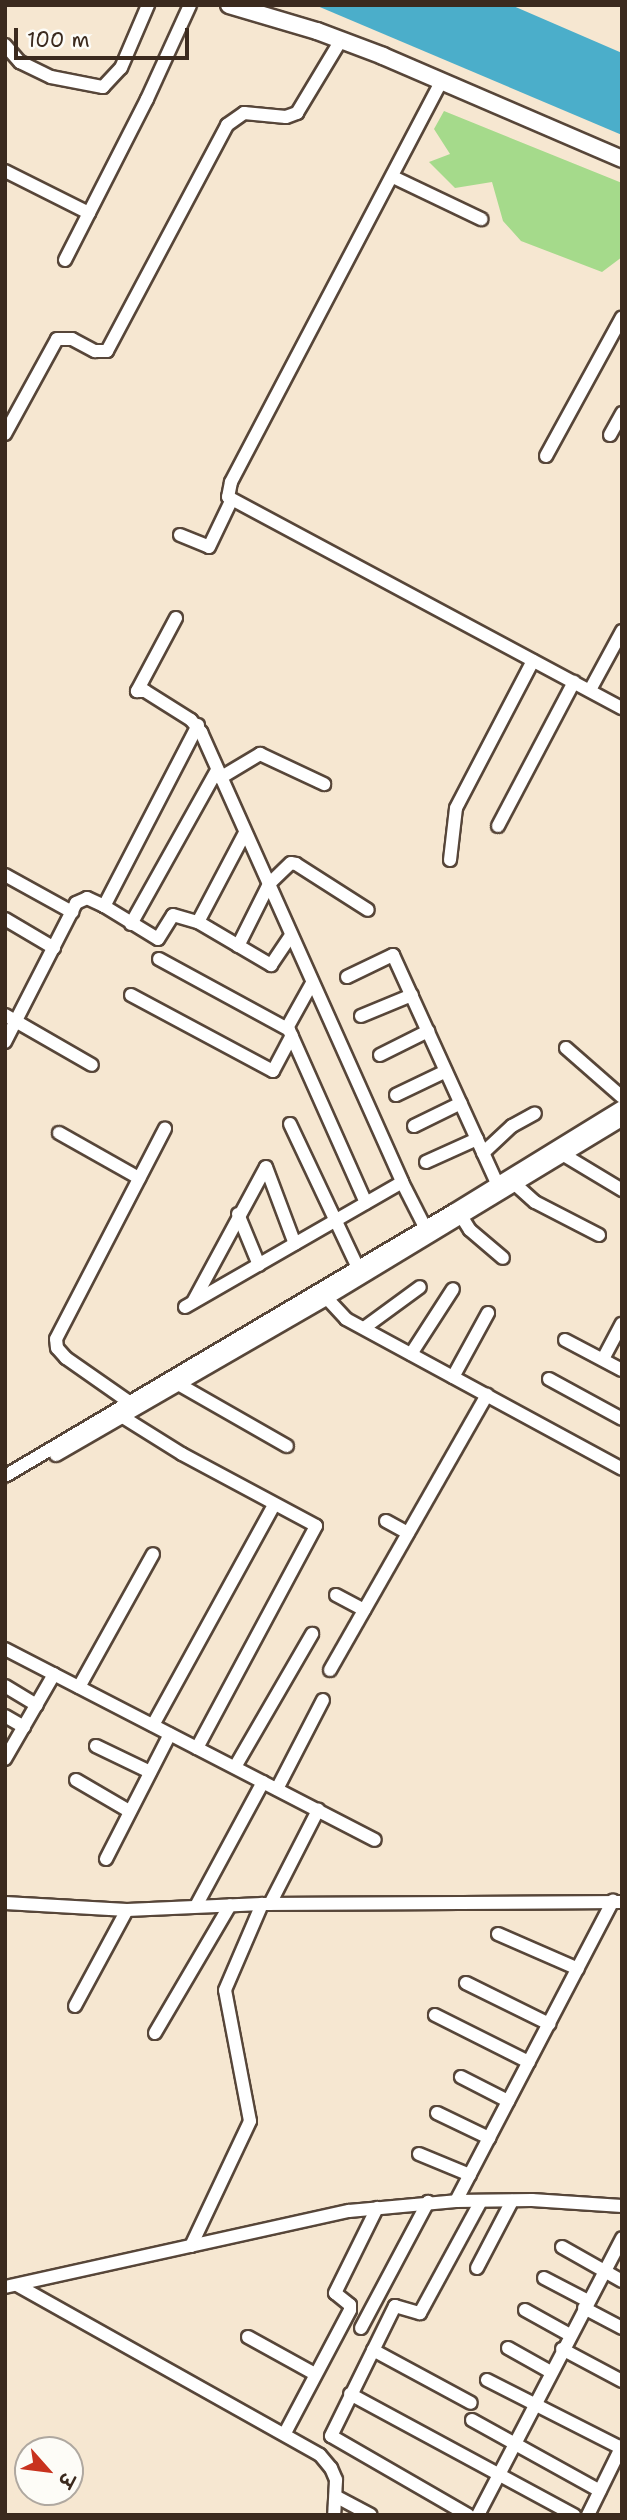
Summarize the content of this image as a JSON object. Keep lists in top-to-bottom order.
{
  "scale_bar": "100 m",
  "north": "bottom right"
}
